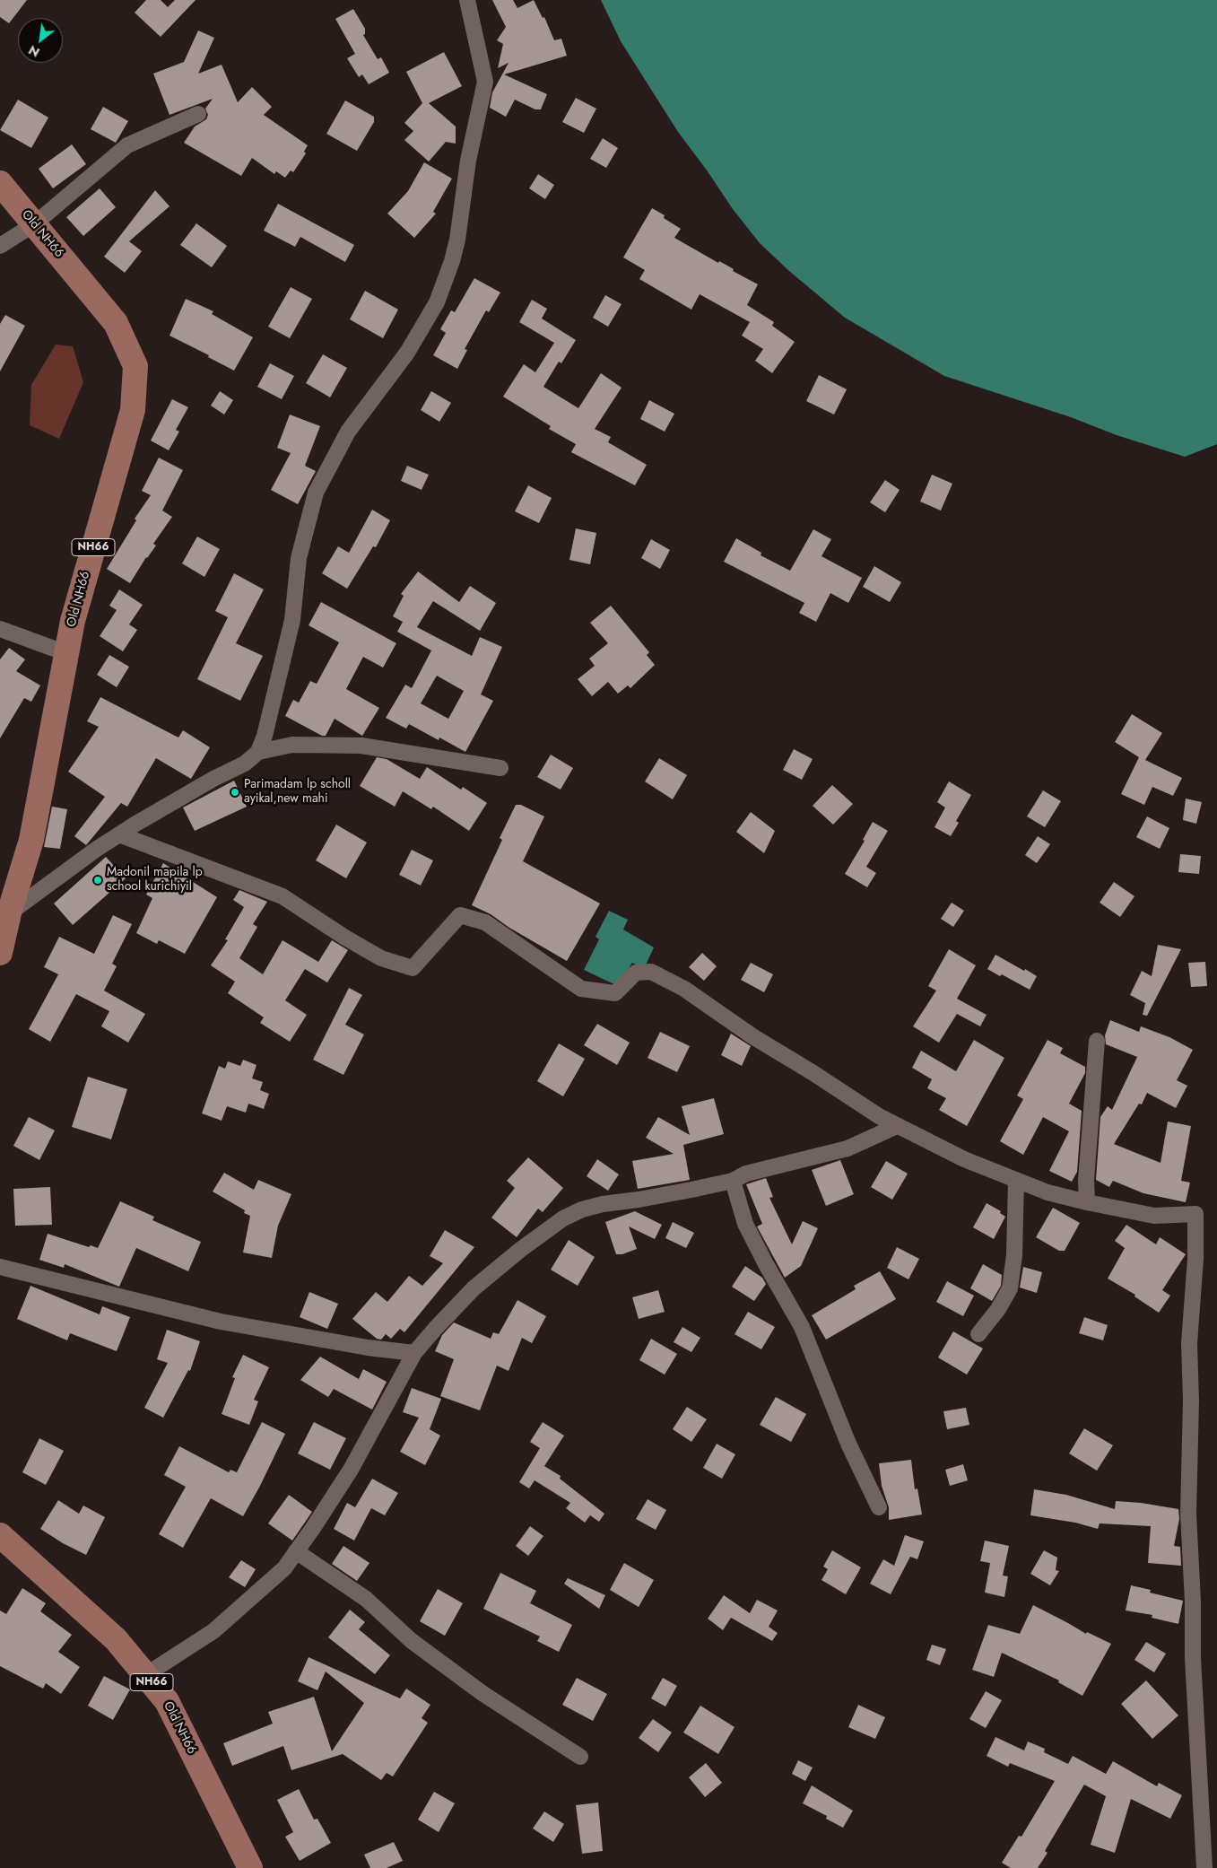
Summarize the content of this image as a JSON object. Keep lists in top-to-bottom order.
{
  "streets": {
    "main road": ["Old NH66", "NH66"]
  },
  "places": ["Parimadam lp scholl ayikal,new mahi", "Madonil mapila lp school kurichiyil"],
  "north": "bottom left"
}
